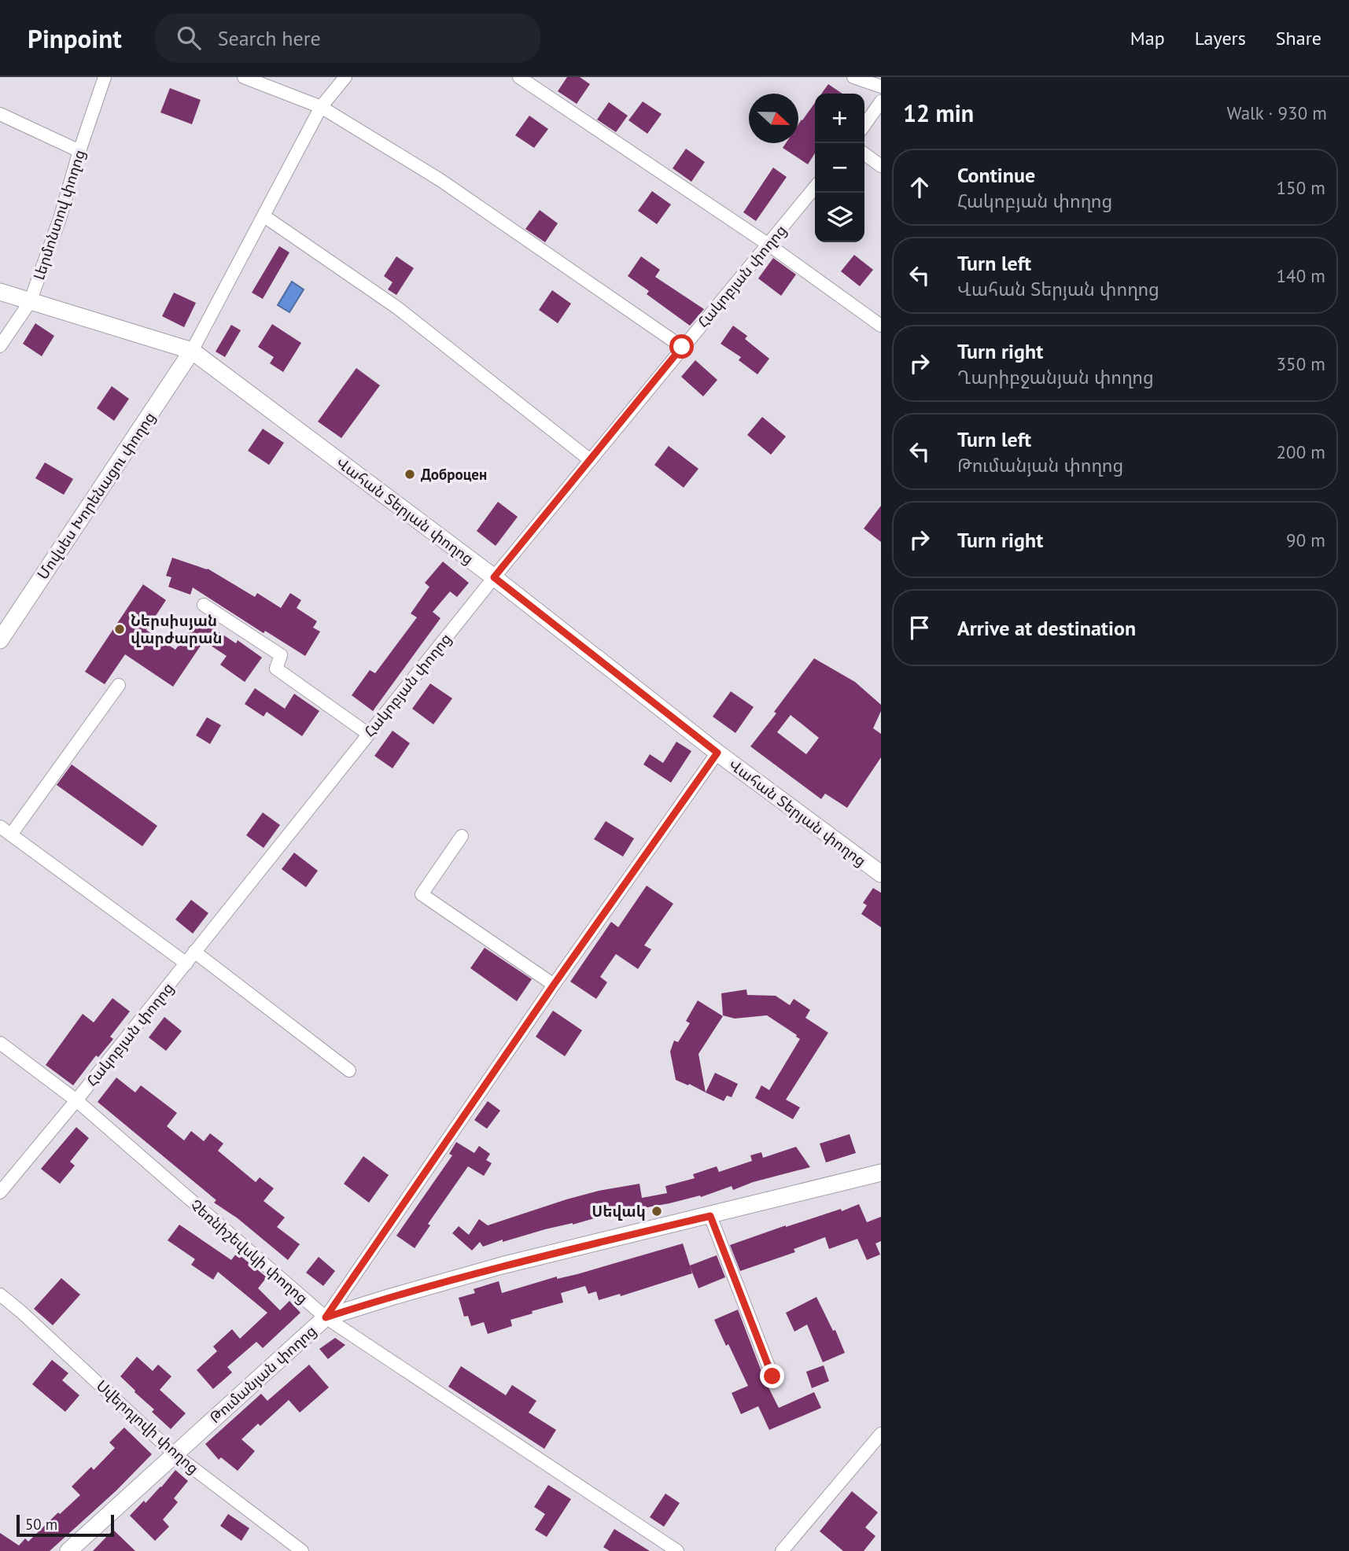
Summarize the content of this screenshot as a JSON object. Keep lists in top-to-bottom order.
{
  "streets": {
    "street": [
      "Լերմոնտով փողոց",
      "Հակոբյան փողոց",
      "Մովսես Խորենացու փողոց",
      "Վահան Տերյան փողոց",
      "Չեռնիշեվսկի փողոց",
      "Թումանյան փողոց",
      "Սվերդլովի փողոց"
    ]
  },
  "crossings": [
    ["Լերմոնտով փողոց", "Վահան Տերյան փողոց"],
    ["Հակոբյան փողոց", "Վահան Տերյան փողոց"],
    ["Հակոբյան փողոց", "Չեռնիշեվսկի փողոց"],
    ["Մովսես Խորենացու փողոց", "Վահան Տերյան փողոց"],
    ["Չեռնիշեվսկի փողոց", "Թումանյան փողոց"],
    ["Թումանյան փողոց", "Սվերդլովի փողոց"]
  ],
  "places": ["Доброцен", "Ներսիսյան վարժարան", "Սեվակ"],
  "scale_bar": "50 m",
  "north": "right",
  "page": {
    "header": "Pinpoint",
    "search": "Search here",
    "nav": ["Map", "Layers", "Share"],
    "heading": ["12 min", "Walk · 930 m"],
    "map_buttons": ["+", "−"],
    "list": [
      ["Continue", "Հակոբյան փողոց", "150 m"],
      ["Turn left", "Վահան Տերյան փողոց", "140 m"],
      ["Turn right", "Ղարիբջանյան փողոց", "350 m"],
      ["Turn left", "Թումանյան փողոց", "200 m"],
      ["Turn right", "90 m"],
      "Arrive at destination"
    ],
    "scale": "50 m"
  }
}
